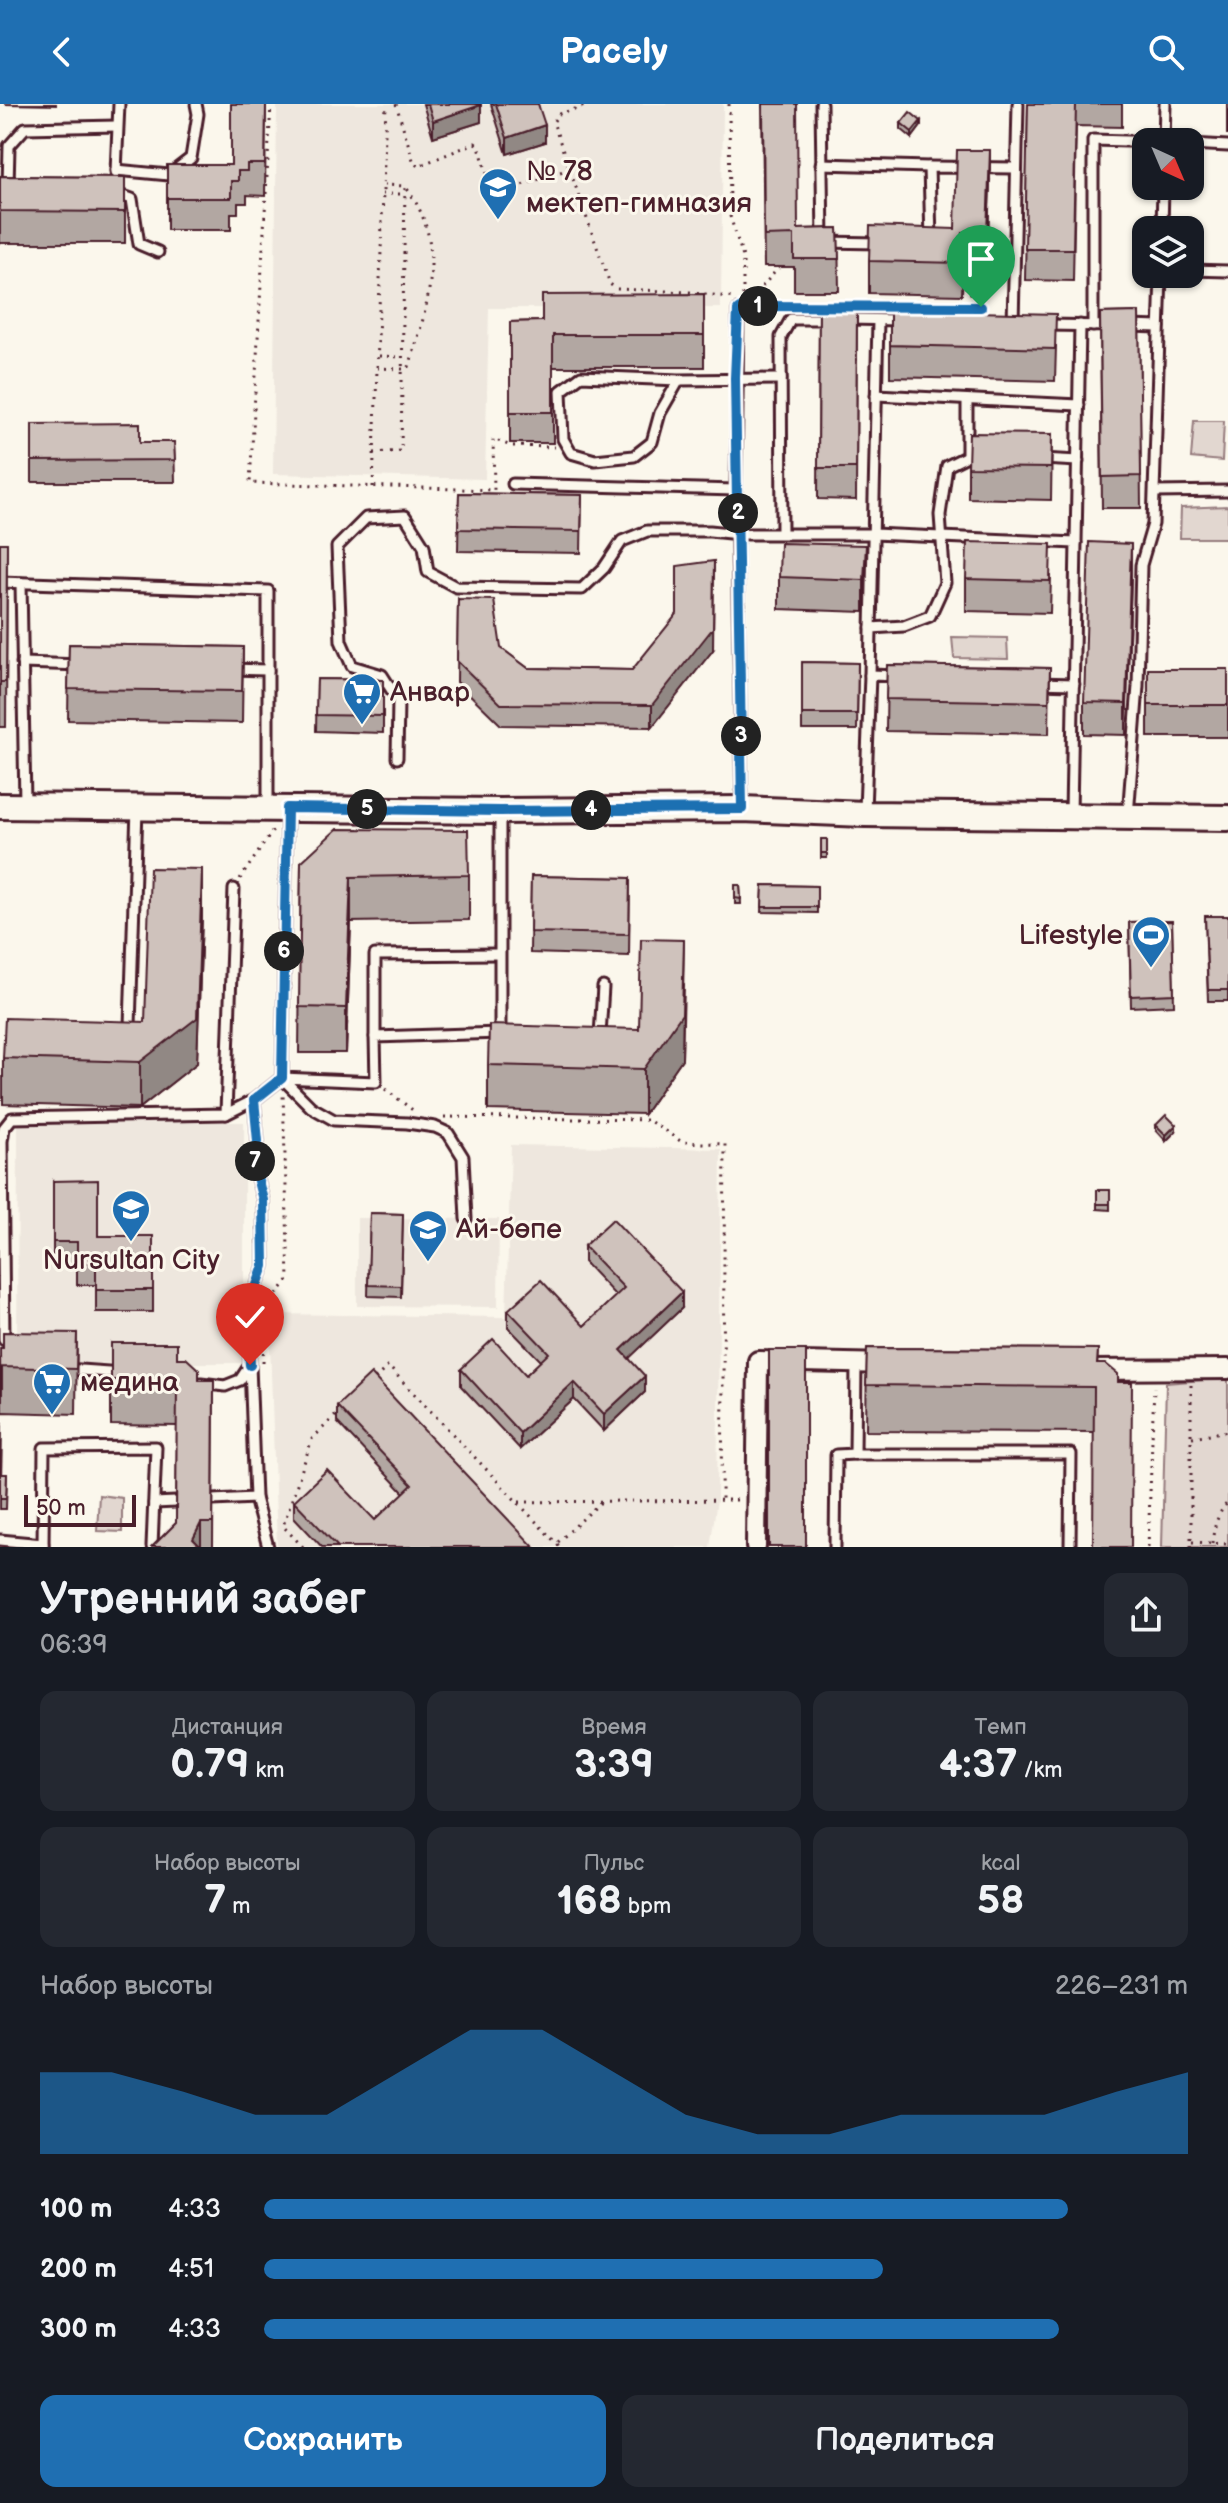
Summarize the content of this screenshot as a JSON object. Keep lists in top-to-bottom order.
{
  "places": {
    "school or university": ["№ 78 мектеп-гимназия", "Nursultan City", "Ай-бөпе"],
    "supermarket": ["Анвар", "медина"],
    "sports": ["Lifestyle"]
  },
  "scale_bar": "50 m",
  "north": "bottom right",
  "page": {
    "header": "Pacely",
    "pins": [
      "1",
      "2",
      "3",
      "5",
      "4",
      "6",
      "7"
    ],
    "scale": "50 m",
    "heading": ["Утренний забег", "06:39"],
    "stats": [
      ["Дистанция", "0.79 km"],
      ["Время", "3:39"],
      ["Темп", "4:37 /km"],
      ["Набор высоты", "7 m"],
      ["Пульс", "168 bpm"],
      ["kcal", "58"]
    ],
    "chart": ["Набор высоты", "226–231 m"],
    "list": [
      {
        "name": "100 m",
        "note": "4:33"
      },
      {
        "name": "200 m",
        "note": "4:51"
      },
      {
        "name": "300 m",
        "note": "4:33"
      }
    ],
    "buttons": ["Сохранить", "Поделиться"]
  }
}
